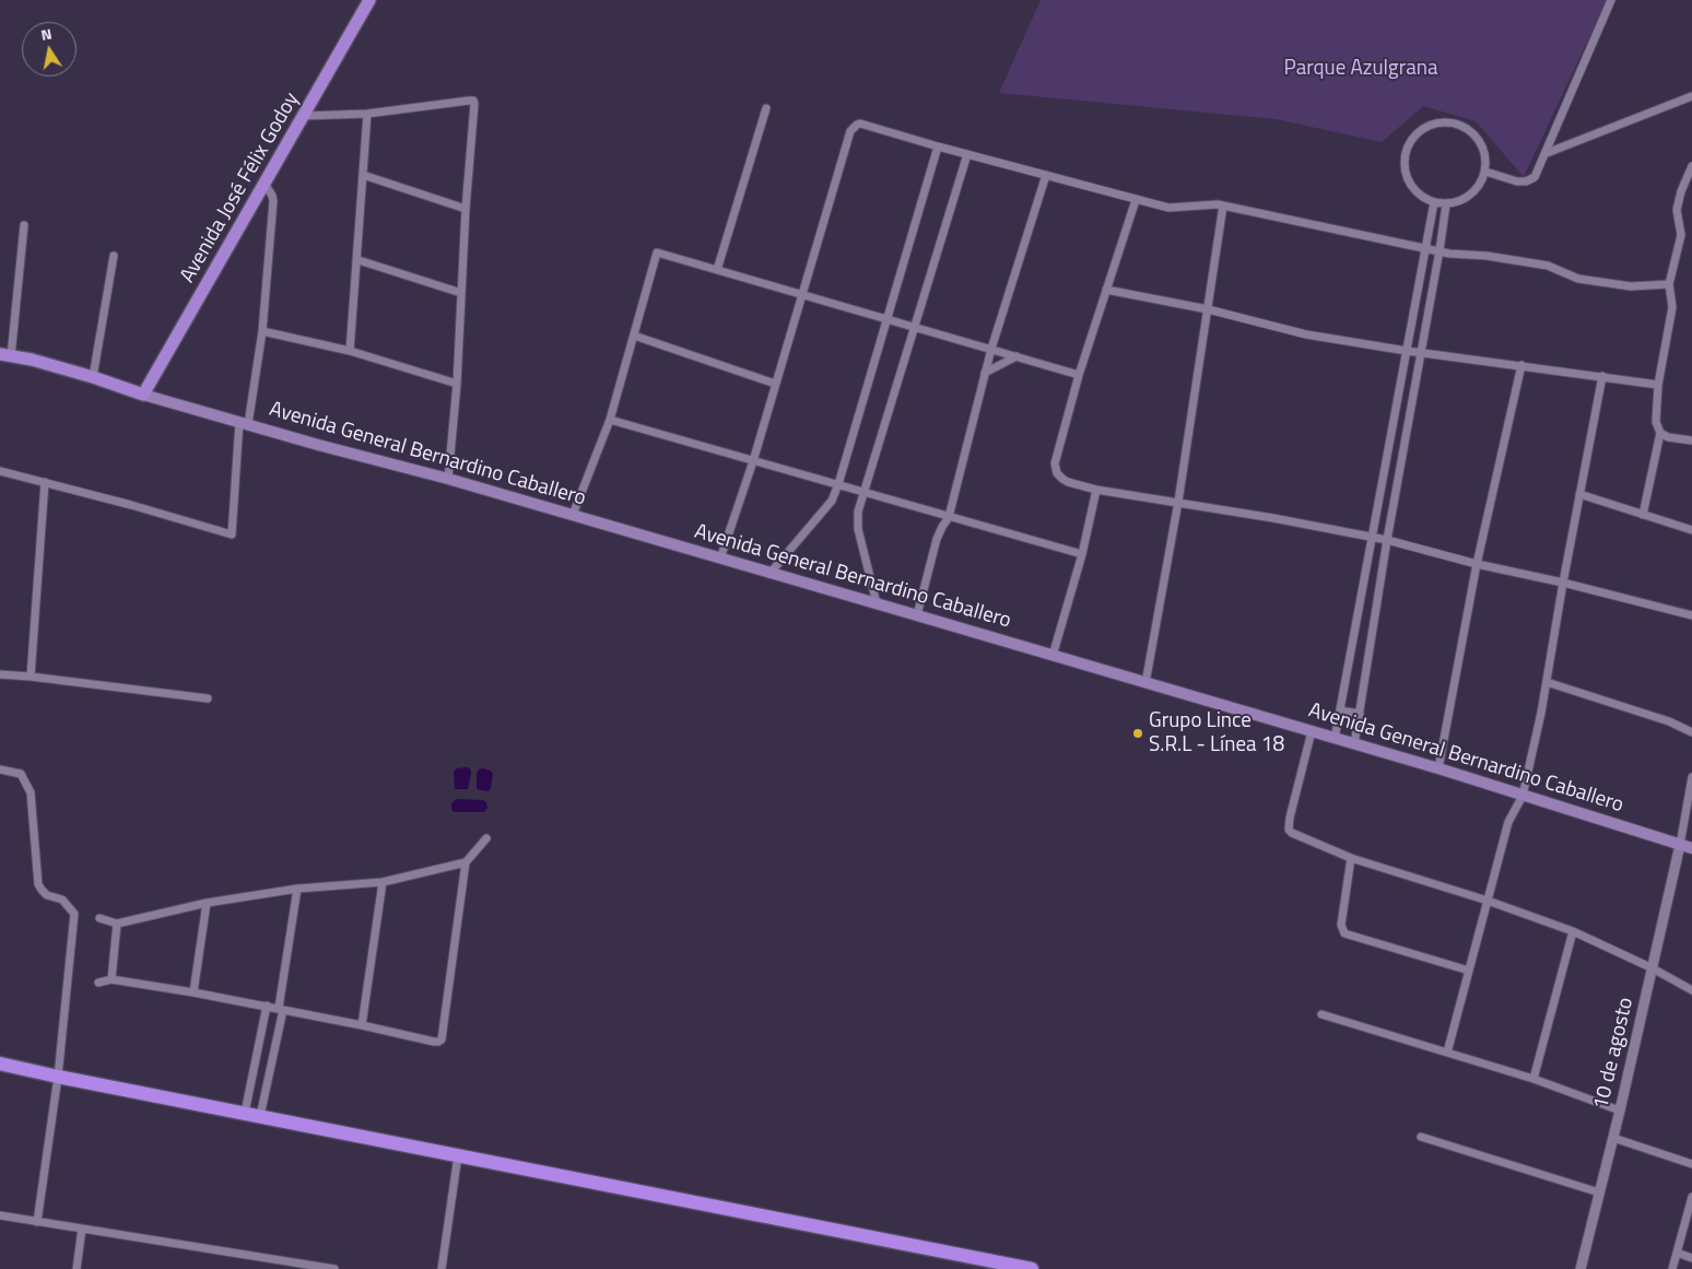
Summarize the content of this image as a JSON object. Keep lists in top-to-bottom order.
{
  "streets": {
    "main road": ["Avenida José Félix Godoy", "Avenida General Bernardino Caballero"],
    "street": ["10 de agosto"]
  },
  "crossings": [
    ["Avenida José Félix Godoy", "Avenida General Bernardino Caballero"],
    ["Avenida General Bernardino Caballero", "10 de agosto"]
  ],
  "parks": ["Parque Azulgrana"],
  "places": ["Grupo Lince S.R.L - Línea 18"],
  "north": "top"
}
